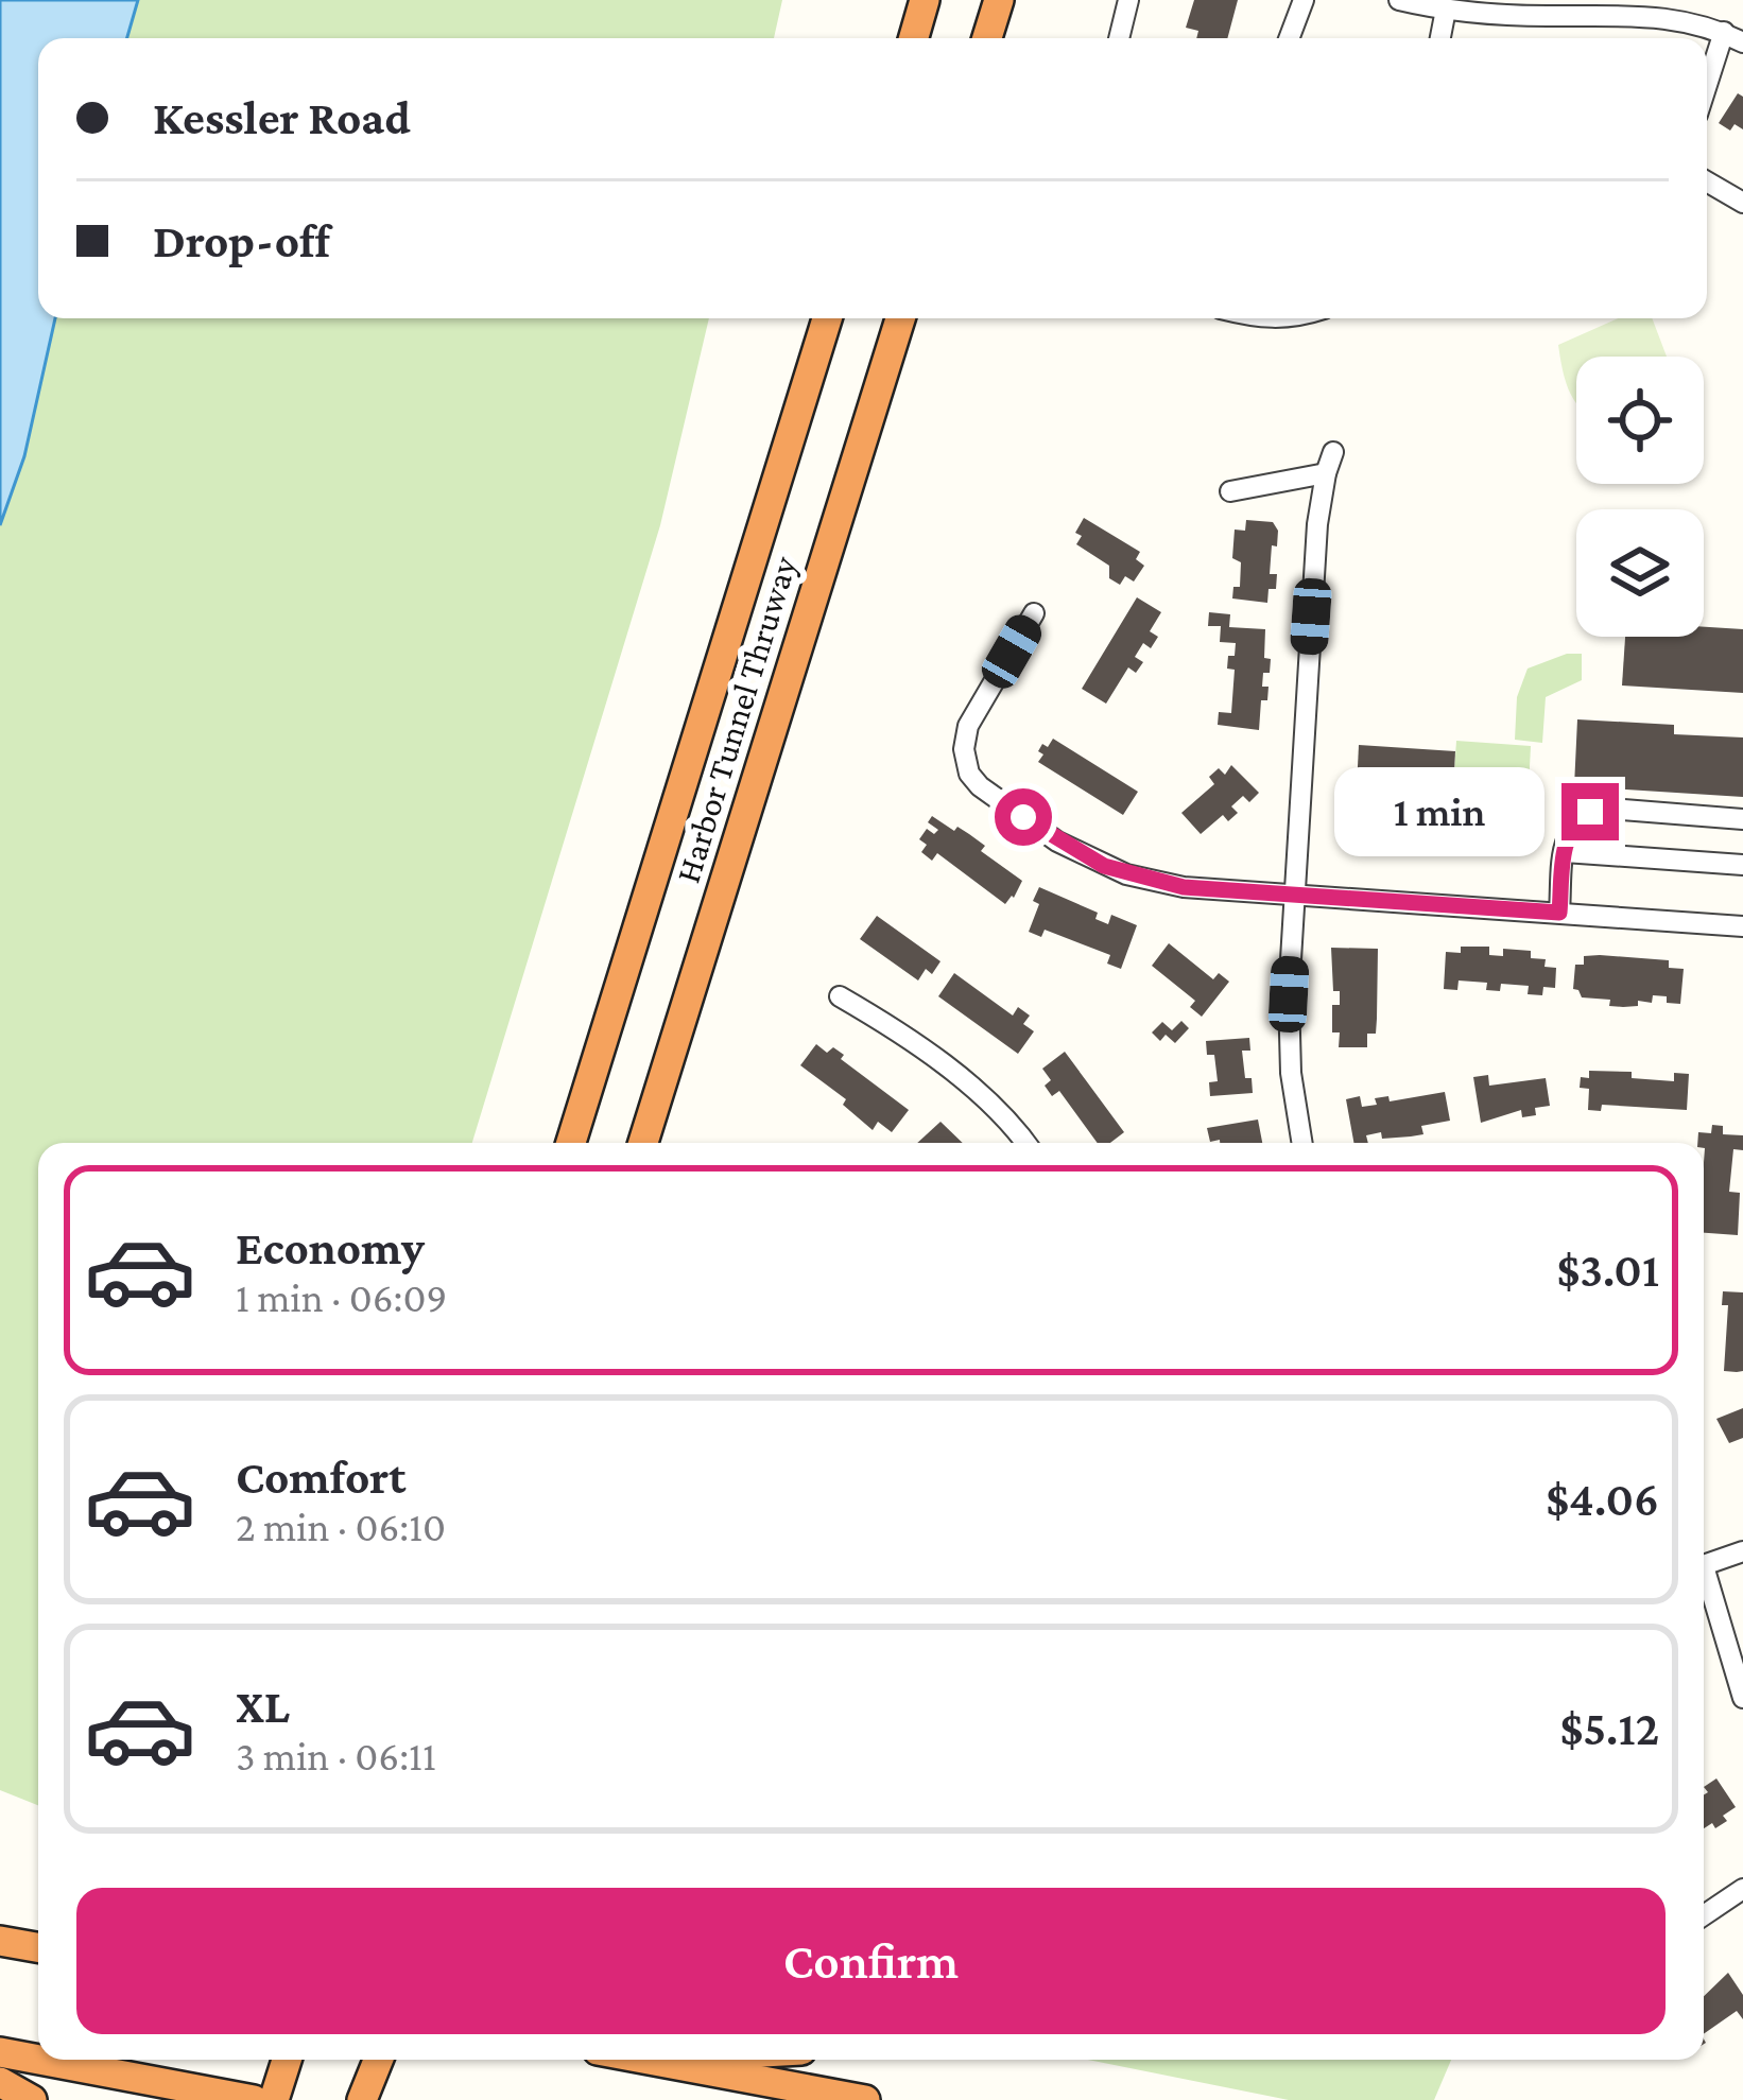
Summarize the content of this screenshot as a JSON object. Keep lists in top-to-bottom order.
{
  "streets": {
    "highway": ["Harbor Tunnel Thruway"]
  },
  "page": {
    "banner": ["Kessler Road", "Drop-off"],
    "bubble": "1 min",
    "list": [
      {
        "name": "Economy",
        "note": "1 min · 06:09",
        "value": "$3.01"
      },
      {
        "name": "Comfort",
        "note": "2 min · 06:10",
        "value": "$4.06"
      },
      {
        "name": "XL",
        "note": "3 min · 06:11",
        "value": "$5.12"
      }
    ],
    "buttons": "Confirm"
  }
}
